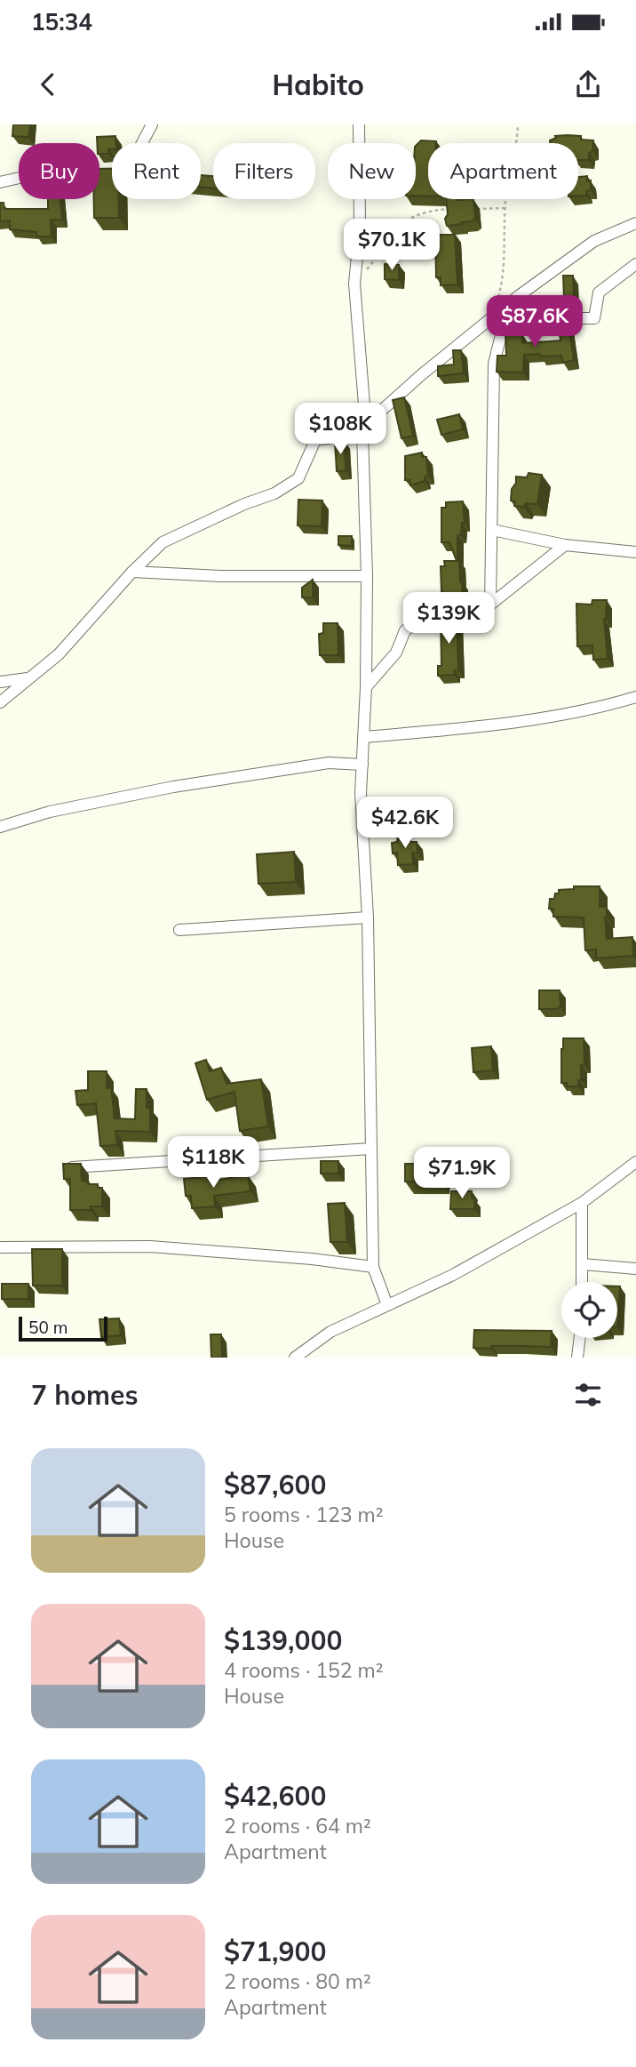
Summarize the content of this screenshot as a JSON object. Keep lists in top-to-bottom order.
{
  "scale_bar": "50 m",
  "page": {
    "status": "15:34",
    "header": "Habito",
    "chip": [
      "Buy",
      "Rent",
      "Filters",
      "New",
      "Apartment"
    ],
    "price": [
      "$70.1K",
      "$87.6K",
      "$108K",
      "$139K",
      "$42.6K",
      "$118K",
      "$71.9K"
    ],
    "scale": "50 m",
    "heading": "7 homes",
    "list": [
      {
        "name": "$87,600",
        "note": "5 rooms · 123 m² · House"
      },
      {
        "name": "$139,000",
        "note": "4 rooms · 152 m² · House"
      },
      {
        "name": "$42,600",
        "note": "2 rooms · 64 m² · Apartment"
      },
      {
        "name": "$71,900",
        "note": "2 rooms · 80 m² · Apartment"
      }
    ]
  }
}
